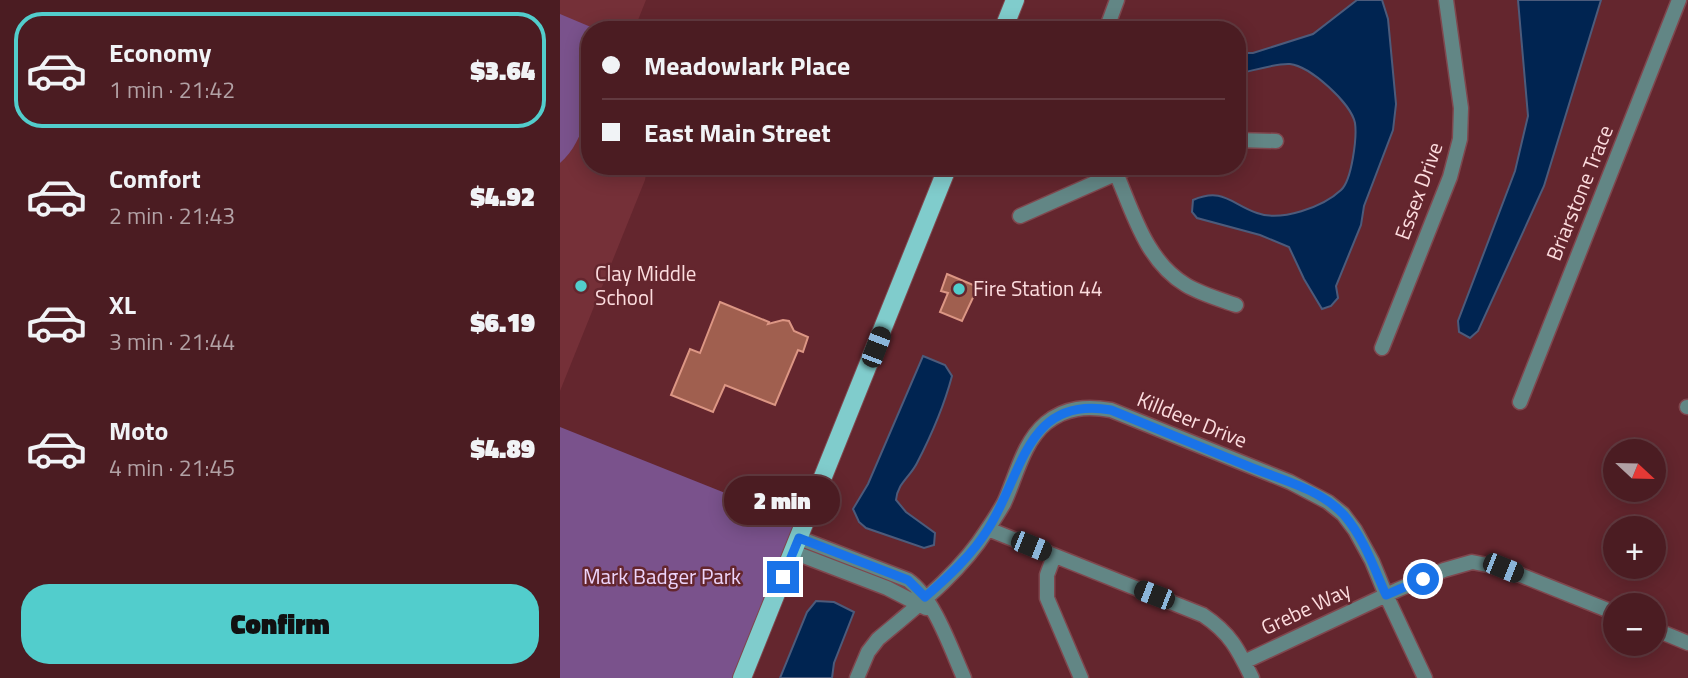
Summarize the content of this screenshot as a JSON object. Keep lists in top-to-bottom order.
{
  "streets": {
    "street": [
      "Essex Drive",
      "Briarstone Trace",
      "Killdeer Drive",
      "Grebe Way"
    ]
  },
  "crossings": [
    ["Killdeer Drive", "Grebe Way"]
  ],
  "parks": ["Mark Badger Park"],
  "places": ["Clay Middle School", "Fire Station 44"],
  "north": "right",
  "page": {
    "list": [
      {
        "name": "Economy",
        "note": "1 min · 21:42",
        "value": "$3.64"
      },
      {
        "name": "Comfort",
        "note": "2 min · 21:43",
        "value": "$4.92"
      },
      {
        "name": "XL",
        "note": "3 min · 21:44",
        "value": "$6.19"
      },
      {
        "name": "Moto",
        "note": "4 min · 21:45",
        "value": "$4.89"
      }
    ],
    "banner": ["Meadowlark Place", "East Main Street"],
    "map_buttons": ["+", "−"],
    "bubble": "2 min",
    "buttons": "Confirm"
  }
}
